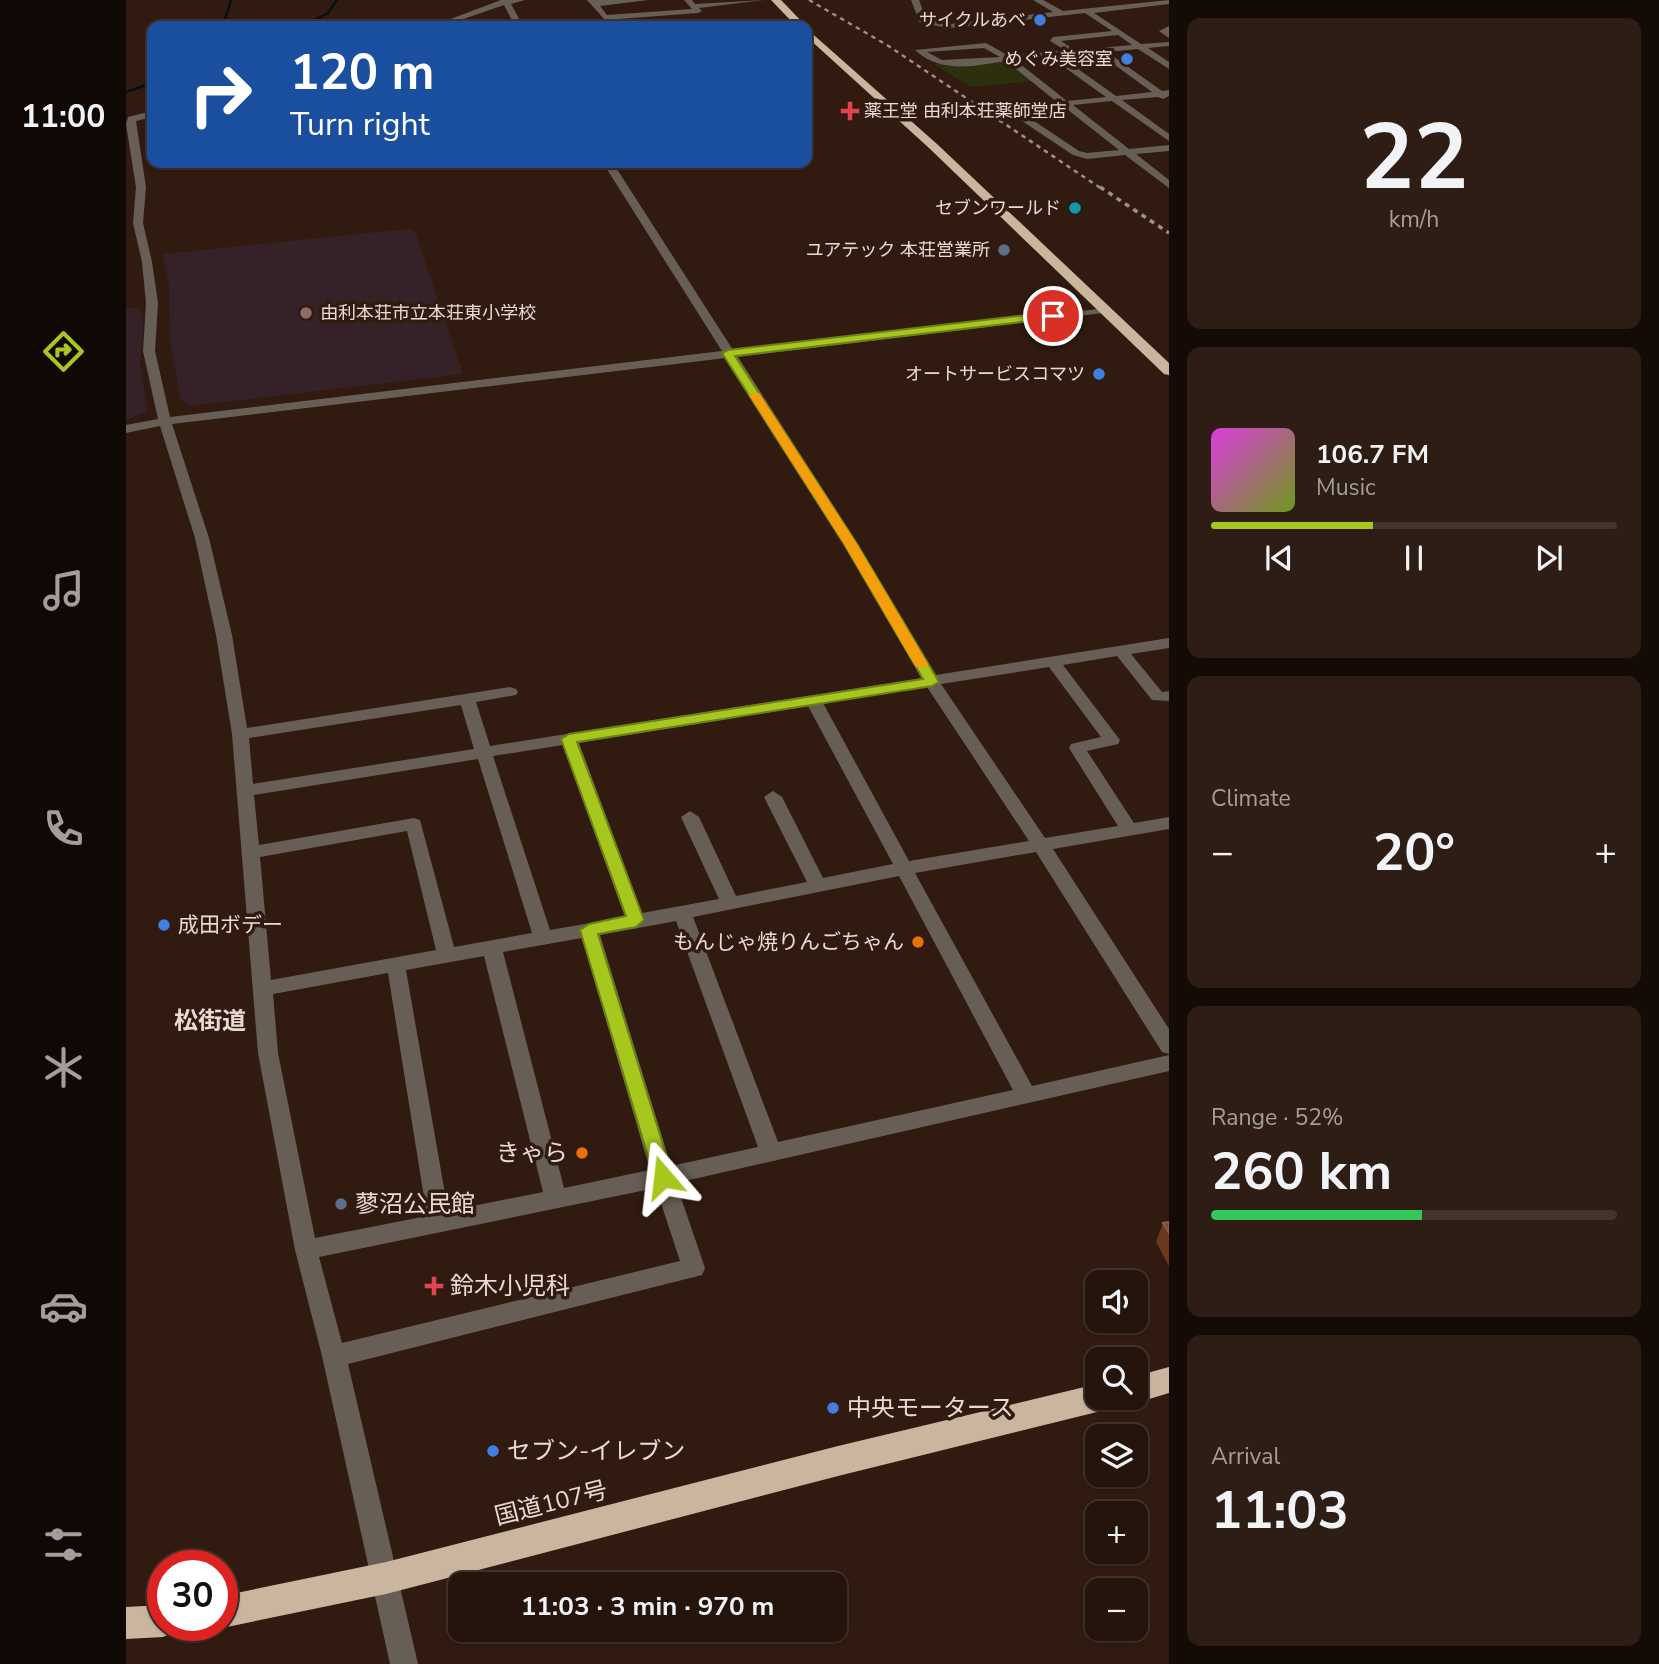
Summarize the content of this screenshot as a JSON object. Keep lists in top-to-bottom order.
{
  "streets": {
    "highway": ["国道107号"]
  },
  "districts": ["松街道"],
  "places": {
    "other": [
      "サイクルあべ",
      "めぐみ美容室",
      "セブンワールド",
      "ユアテック 本荘営業所",
      "由利本荘市立本荘東小学校",
      "オートサービスコマツ",
      "成田ボデー",
      "もんじゃ焼りんごちゃん",
      "きゃら",
      "蓼沼公民館",
      "中央モータース",
      "セブン-イレブン"
    ],
    "health": ["薬王堂 由利本荘薬師堂店", "鈴木小児科"]
  },
  "page": {
    "tabs": "11:00",
    "tile": [
      ["22", "km/h"],
      "Climate",
      ["Range · 52%", "260 km"],
      ["Arrival", "11:03"]
    ],
    "turn": ["120 m", "Turn right"],
    "song": ["106.7 FM", "Music"],
    "heat": ["−", "20°", "+"],
    "map_buttons": ["+", "−"],
    "limit": "30",
    "trip": "11:03 · 3 min · 970 m"
  }
}
